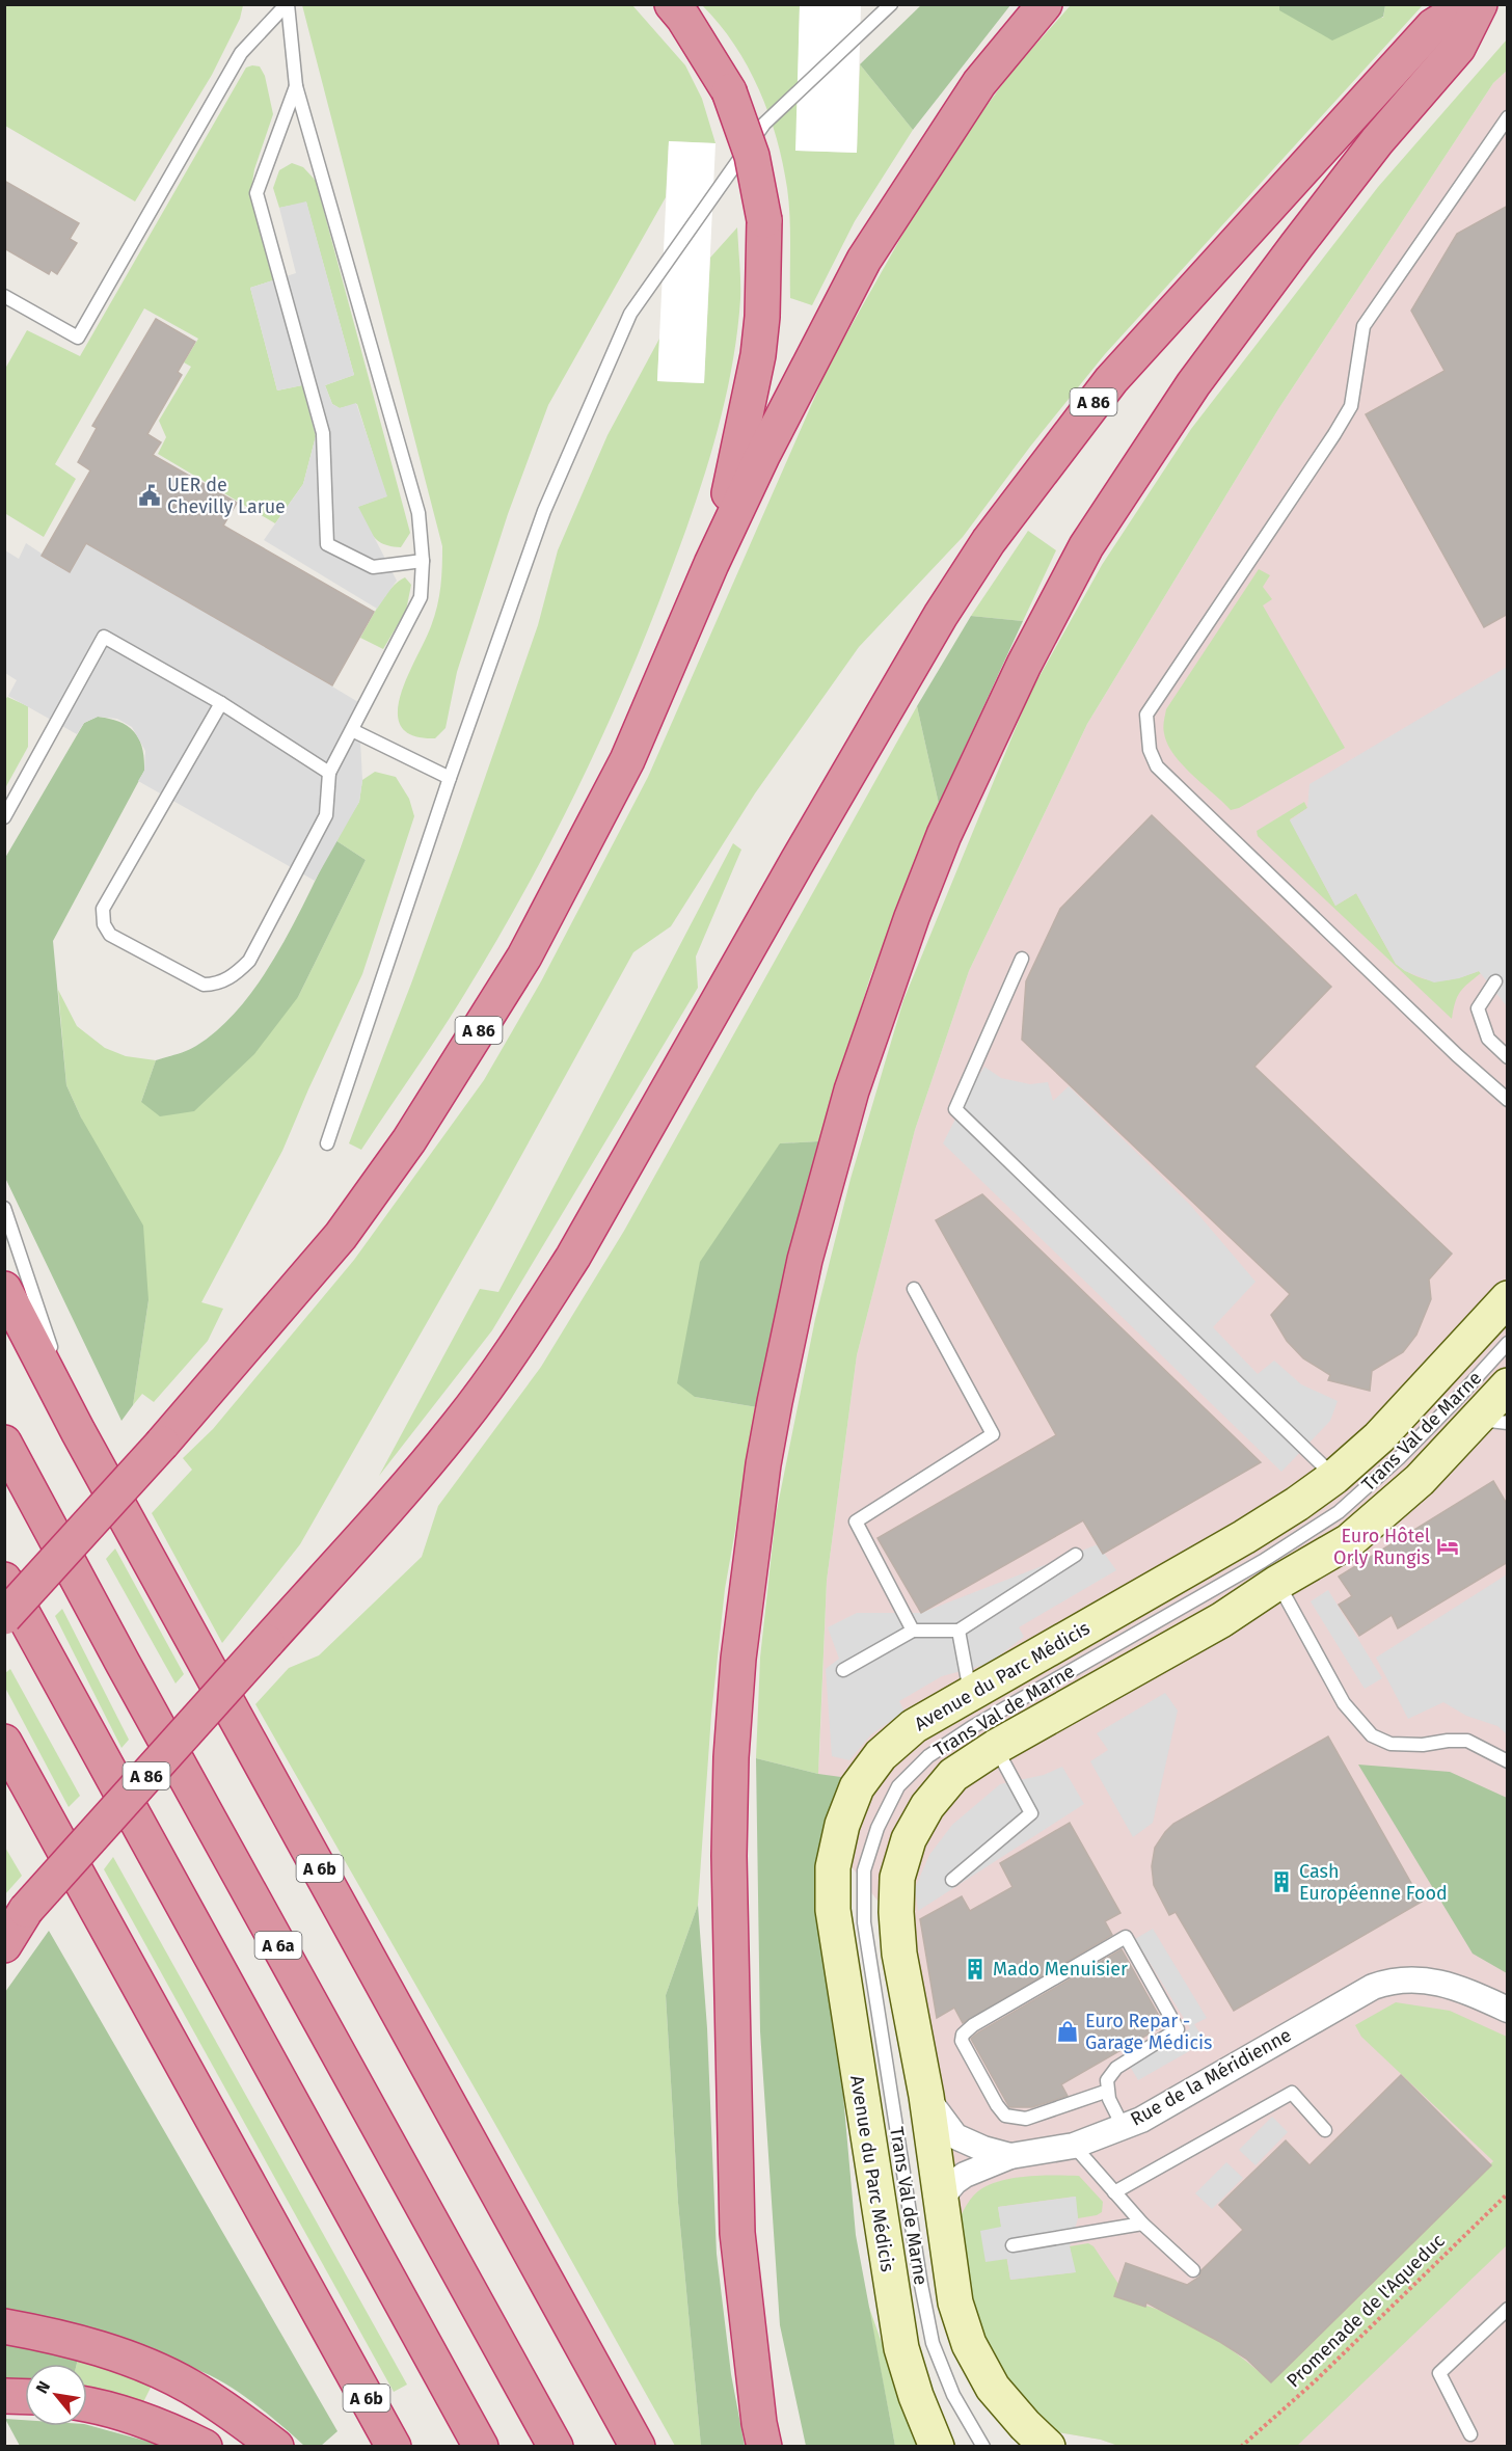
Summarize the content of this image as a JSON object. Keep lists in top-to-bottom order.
{
  "streets": {
    "highway": ["A 86", "A 6b", "A 6a"],
    "street": ["Avenue du Parc Médicis", "Rue de la Méridienne"],
    "lane": ["Trans Val de Marne"],
    "path": ["Promenade de l'Aqueduc"]
  },
  "crossings": [
    ["Trans Val de Marne", "Avenue du Parc Médicis"],
    ["Avenue du Parc Médicis", "Rue de la Méridienne"]
  ],
  "places": {
    "public building": ["UER de Chevilly Larue"],
    "hotel": ["Euro Hôtel Orly Rungis"],
    "building": ["Cash Européenne Food", "Mado Menuisier"],
    "shop": ["Euro Repar - Garage Médicis"]
  },
  "north": "top left"
}
